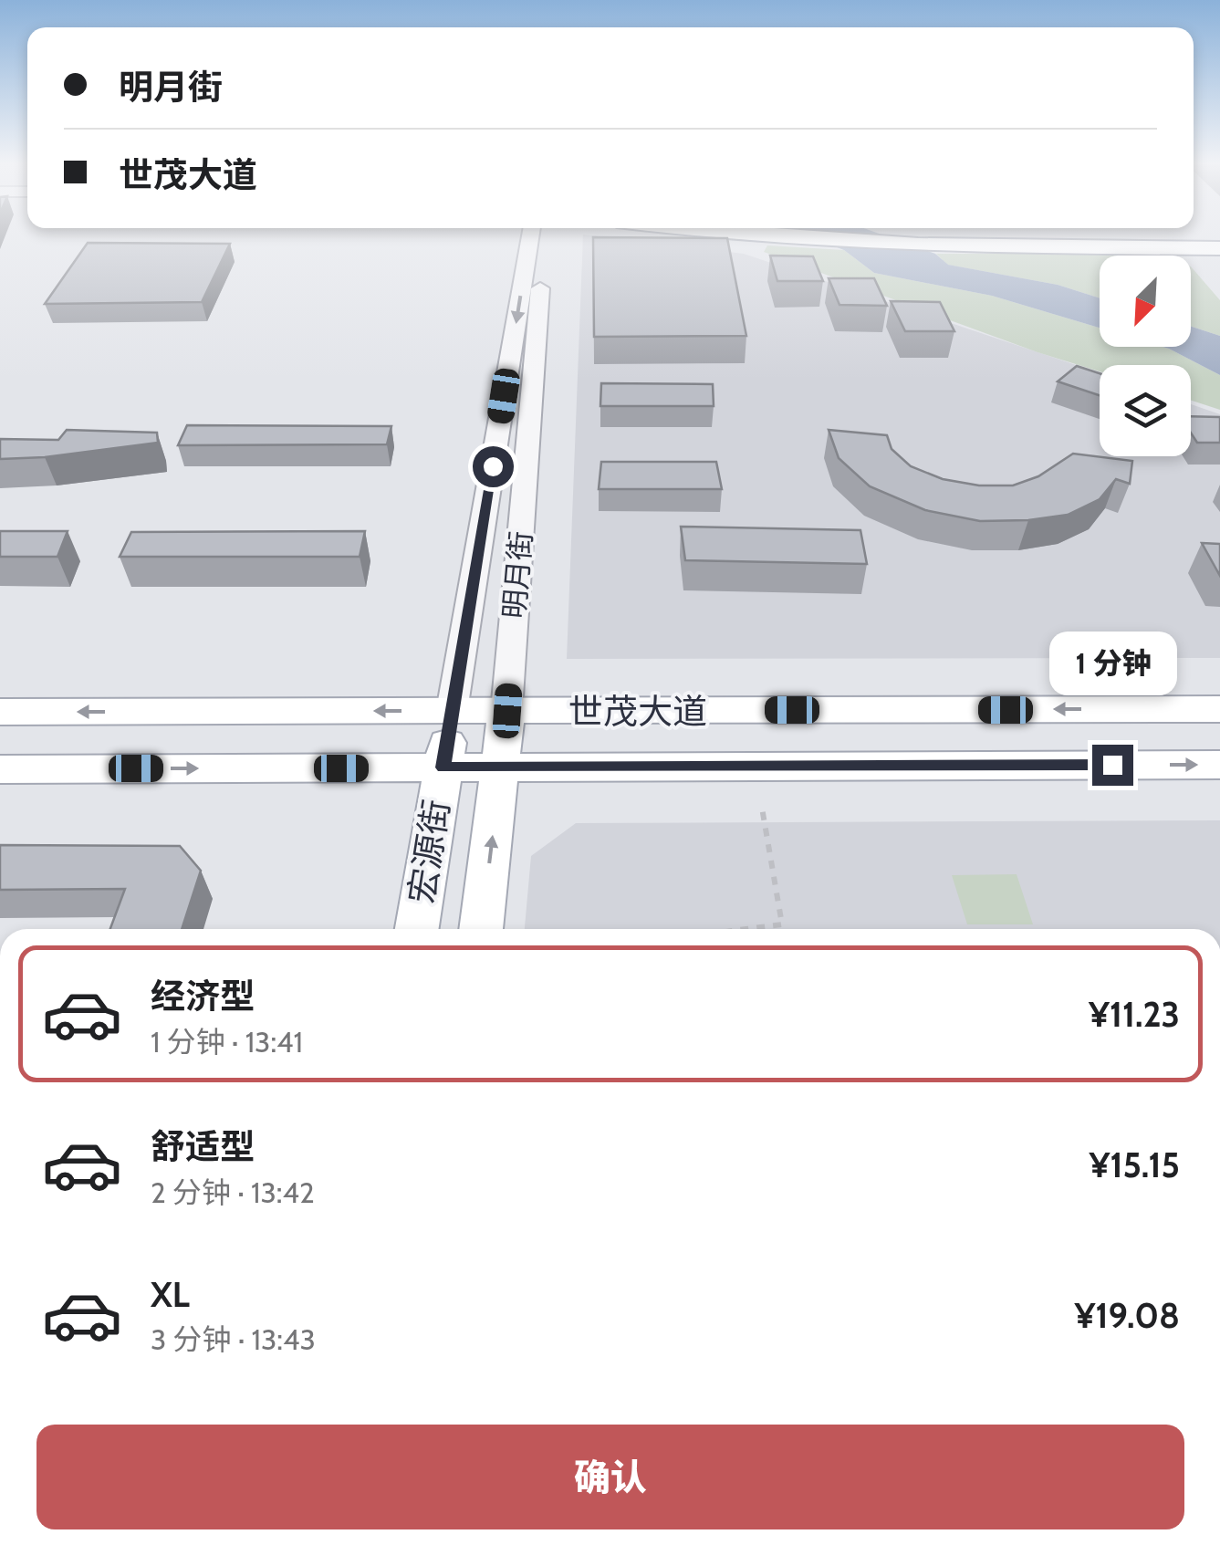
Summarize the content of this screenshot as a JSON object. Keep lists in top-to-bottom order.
{
  "streets": {
    "main road": ["世茂大道", "宏源街"],
    "street": ["明月街"]
  },
  "crossings": [
    ["明月街", "世茂大道"],
    ["明月街", "宏源街"],
    ["世茂大道", "宏源街"]
  ],
  "north": "bottom left",
  "page": {
    "banner": ["明月街", "世茂大道"],
    "bubble": "1 分钟",
    "list": [
      {
        "name": "经济型",
        "note": "1 分钟 · 13:41",
        "value": "¥11.23"
      },
      {
        "name": "舒适型",
        "note": "2 分钟 · 13:42",
        "value": "¥15.15"
      },
      {
        "name": "XL",
        "note": "3 分钟 · 13:43",
        "value": "¥19.08"
      }
    ],
    "buttons": "确认"
  }
}
